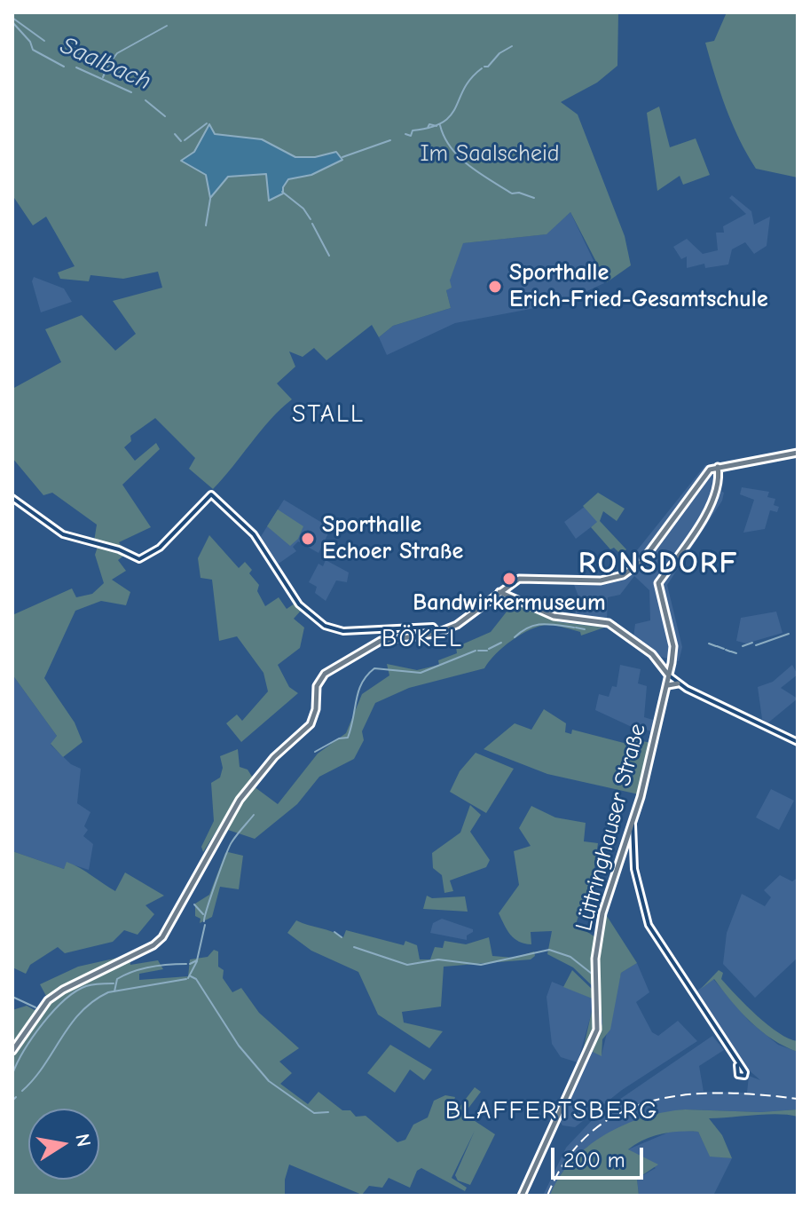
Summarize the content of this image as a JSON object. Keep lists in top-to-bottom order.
{
  "streets": {
    "main road": ["Lüttringhauser Straße"]
  },
  "districts": [
    "STALL",
    "RONSDORF",
    "BÖKEL",
    "BLAFFERTSBERG"
  ],
  "water": ["Saalbach"],
  "parks": ["Im Saalscheid"],
  "places": ["Sporthalle Erich-Fried-Gesamtschule", "Sporthalle Echoer Straße", "Bandwirkermuseum"],
  "scale_bar": "200 m",
  "north": "right"
}
